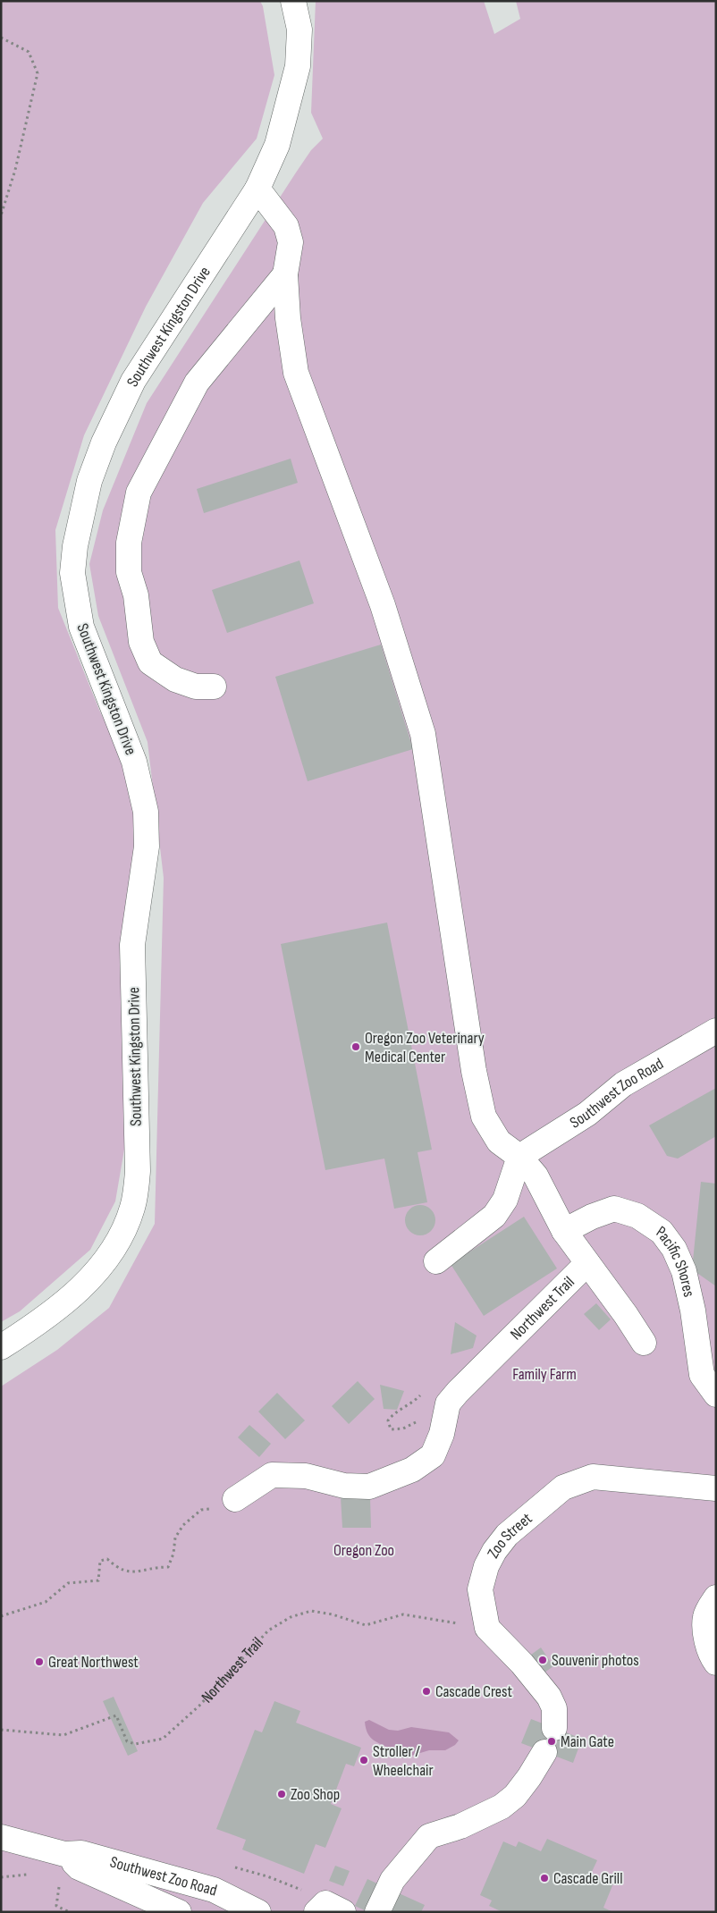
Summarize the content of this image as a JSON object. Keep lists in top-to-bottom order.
{
  "streets": {
    "street": [
      "Southwest Kingston Drive",
      "Southwest Zoo Road",
      "Pacific Shores",
      "Northwest Trail",
      "Zoo Street"
    ]
  },
  "crossings": [
    ["Northwest Trail", "Zoo Street"]
  ],
  "parks": ["Family Farm", "Oregon Zoo"],
  "places": [
    "Oregon Zoo Veterinary Medical Center",
    "Souvenir photos",
    "Great Northwest",
    "Cascade Crest",
    "Main Gate",
    "Stroller / Wheelchair",
    "Zoo Shop",
    "Cascade Grill"
  ]
}
